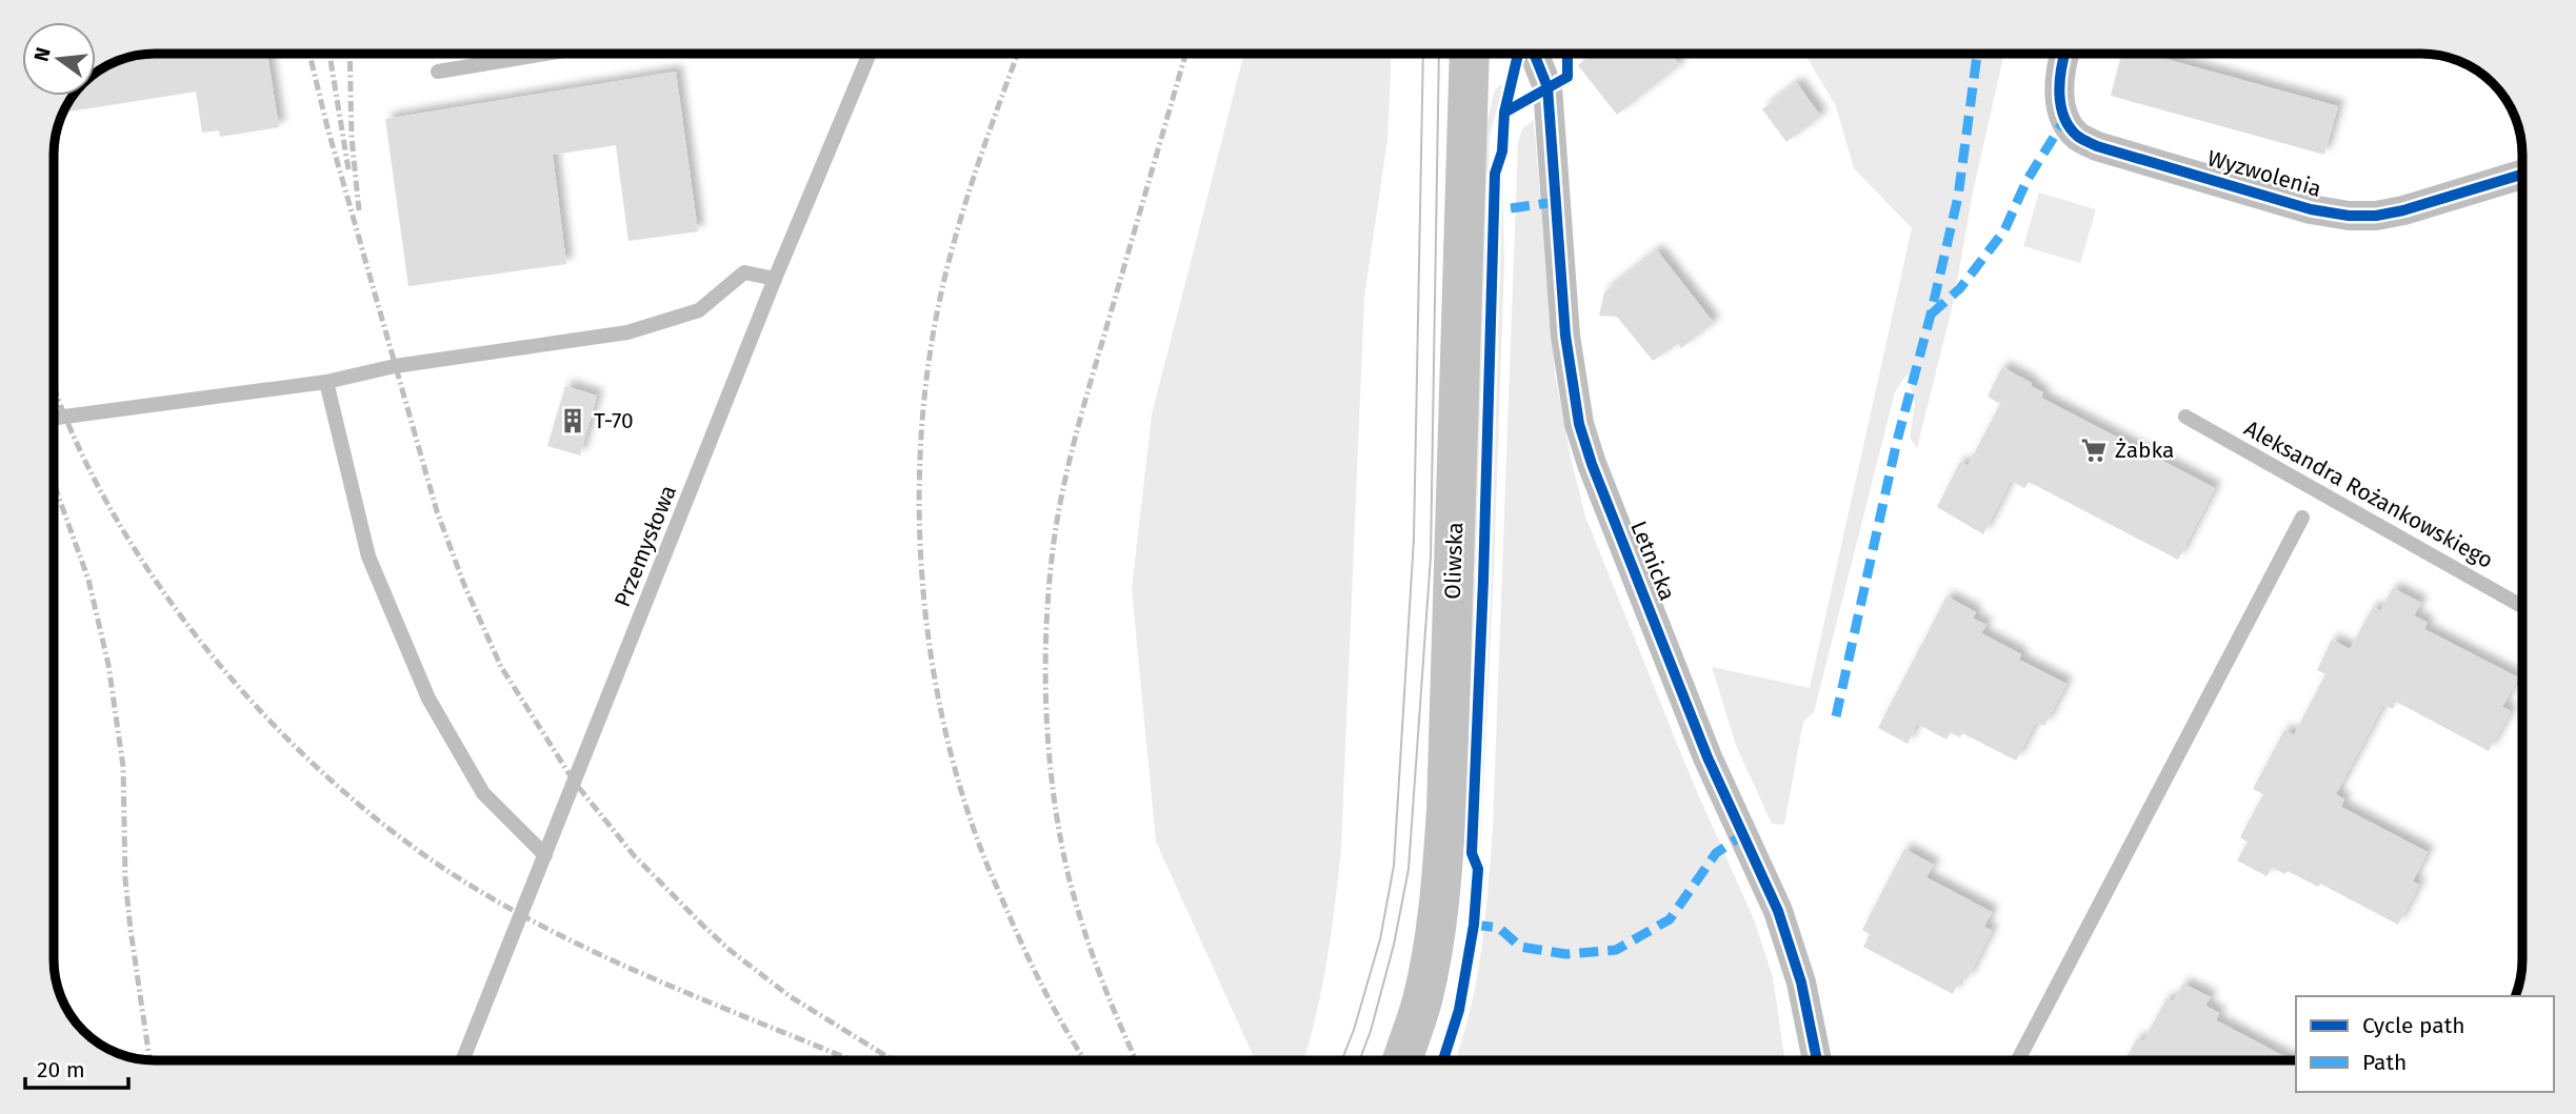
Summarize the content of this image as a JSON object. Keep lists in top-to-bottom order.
{
  "streets": {
    "street": ["Wyzwolenia", "Oliwska", "Letnicka"],
    "lane": ["Aleksandra Rożankowskiego", "Przemysłowa"]
  },
  "places": {
    "building": ["T-70"],
    "supermarket": ["Żabka"]
  },
  "legend": ["Cycle path", "Path"],
  "scale_bar": "20 m",
  "north": "left"
}
